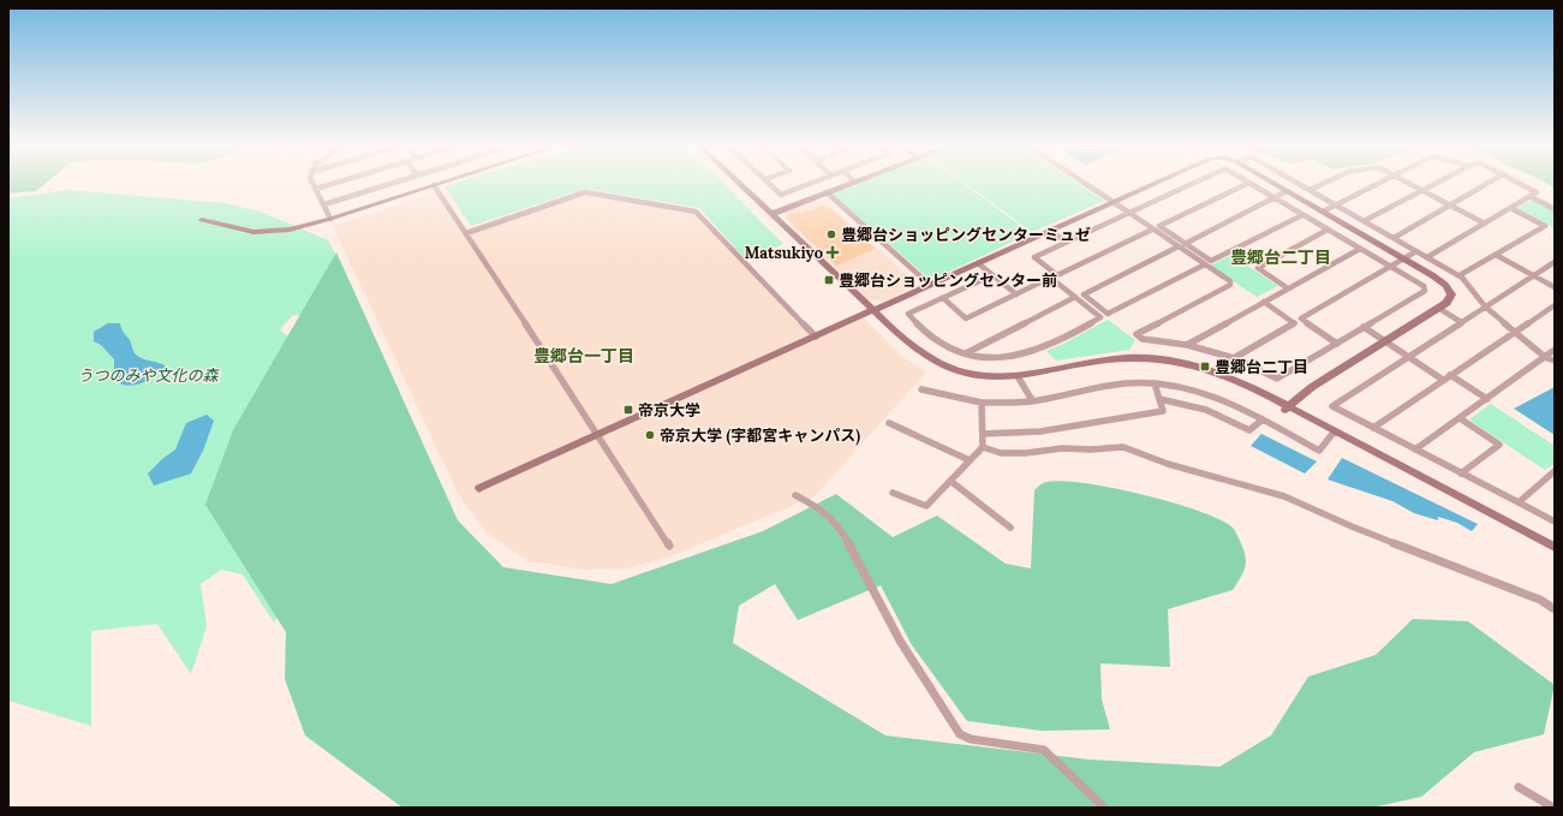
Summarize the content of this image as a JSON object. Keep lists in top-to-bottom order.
{
  "districts": ["豊郷台二丁目", "豊郷台一丁目"],
  "parks": ["うつのみや文化の森"],
  "places": {
    "other": ["豊郷台ショッピングセンターミュゼ", "帝京大学 (宇都宮キャンパス)"],
    "health": ["Matsukiyo"],
    "transit": ["豊郷台ショッピングセンター前", "豊郷台二丁目", "帝京大学"]
  }
}
